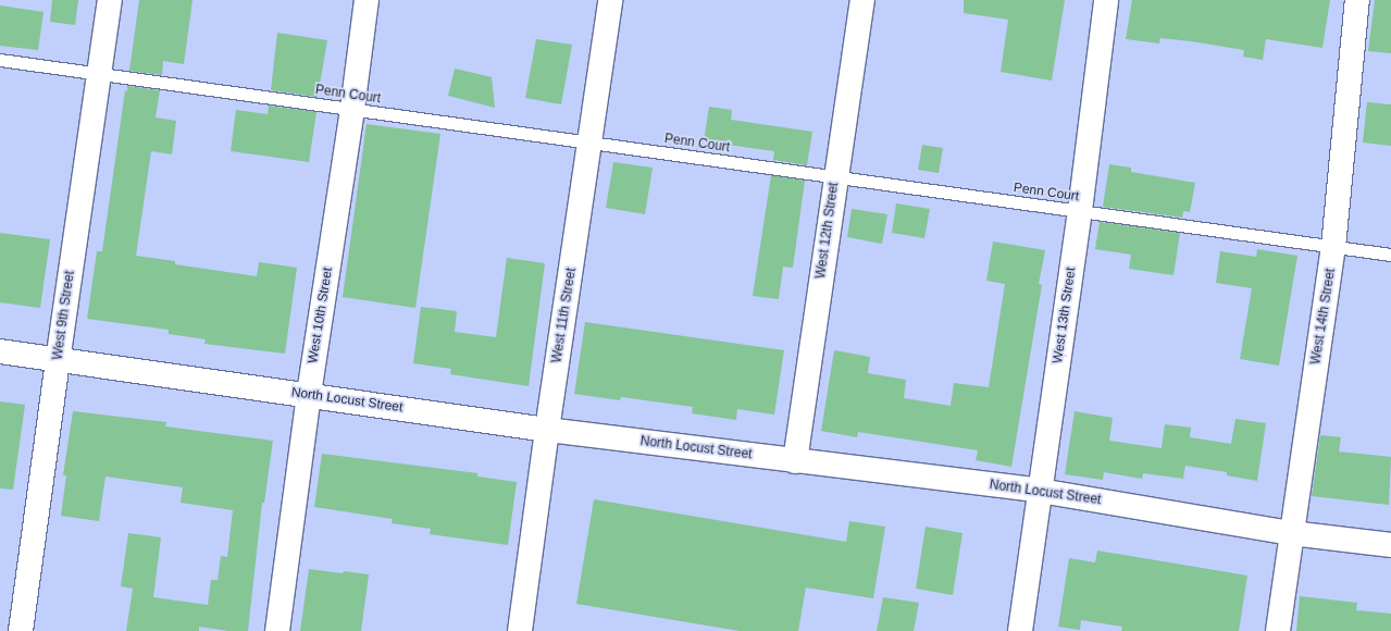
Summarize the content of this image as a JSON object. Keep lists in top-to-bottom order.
{
  "streets": {
    "street": [
      "West 12th Street",
      "West 9th Street",
      "West 10th Street",
      "West 11th Street",
      "West 13th Street",
      "West 14th Street",
      "North Locust Street"
    ],
    "lane": ["Penn Court"]
  },
  "crossings": [
    ["Penn Court", "West 12th Street"],
    ["Penn Court", "West 9th Street"],
    ["Penn Court", "West 10th Street"],
    ["Penn Court", "West 11th Street"],
    ["Penn Court", "West 13th Street"],
    ["Penn Court", "West 14th Street"],
    ["West 12th Street", "North Locust Street"],
    ["West 9th Street", "North Locust Street"],
    ["West 10th Street", "North Locust Street"],
    ["West 11th Street", "North Locust Street"],
    ["West 13th Street", "North Locust Street"],
    ["West 14th Street", "North Locust Street"]
  ]
}
